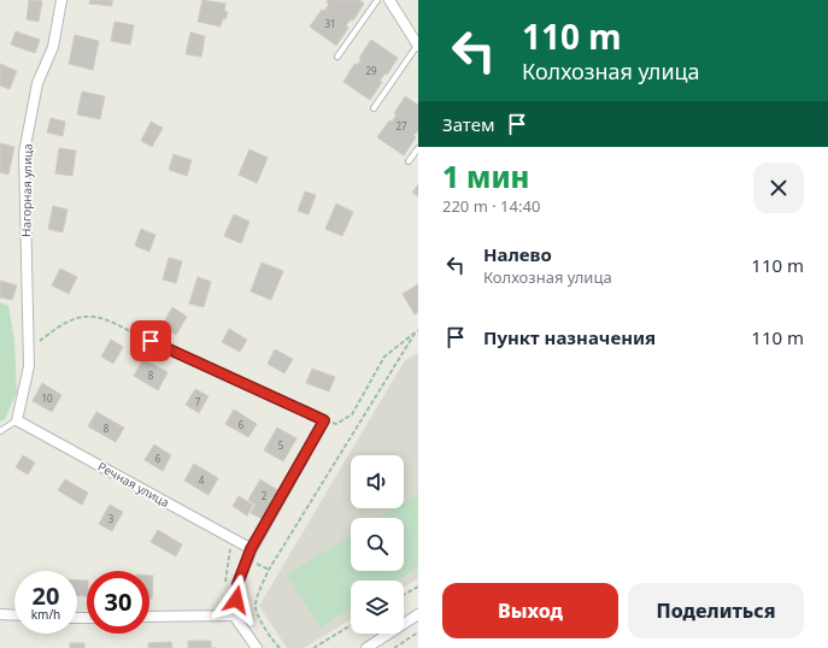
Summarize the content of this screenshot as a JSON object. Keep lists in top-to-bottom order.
{
  "streets": {
    "street": ["Нагорная улица", "Речная улица"]
  },
  "crossings": [
    ["Нагорная улица", "Речная улица"]
  ],
  "house_numbers": [
    "31",
    "29",
    "27",
    "8",
    "10",
    "7",
    "6",
    "8",
    "5",
    "6",
    "4",
    "2",
    "3"
  ],
  "page": {
    "turn": ["110 m", "Колхозная улица"],
    "then": "Затем",
    "heading": ["1 мин", "220 m · 14:40"],
    "list": [
      {
        "name": "Налево",
        "note": "Колхозная улица",
        "value": "110 m"
      },
      {
        "name": "Пункт назначения",
        "value": "110 m"
      }
    ],
    "speed": "20 km/h",
    "limit": "30",
    "buttons": ["Выход", "Поделиться"]
  }
}
